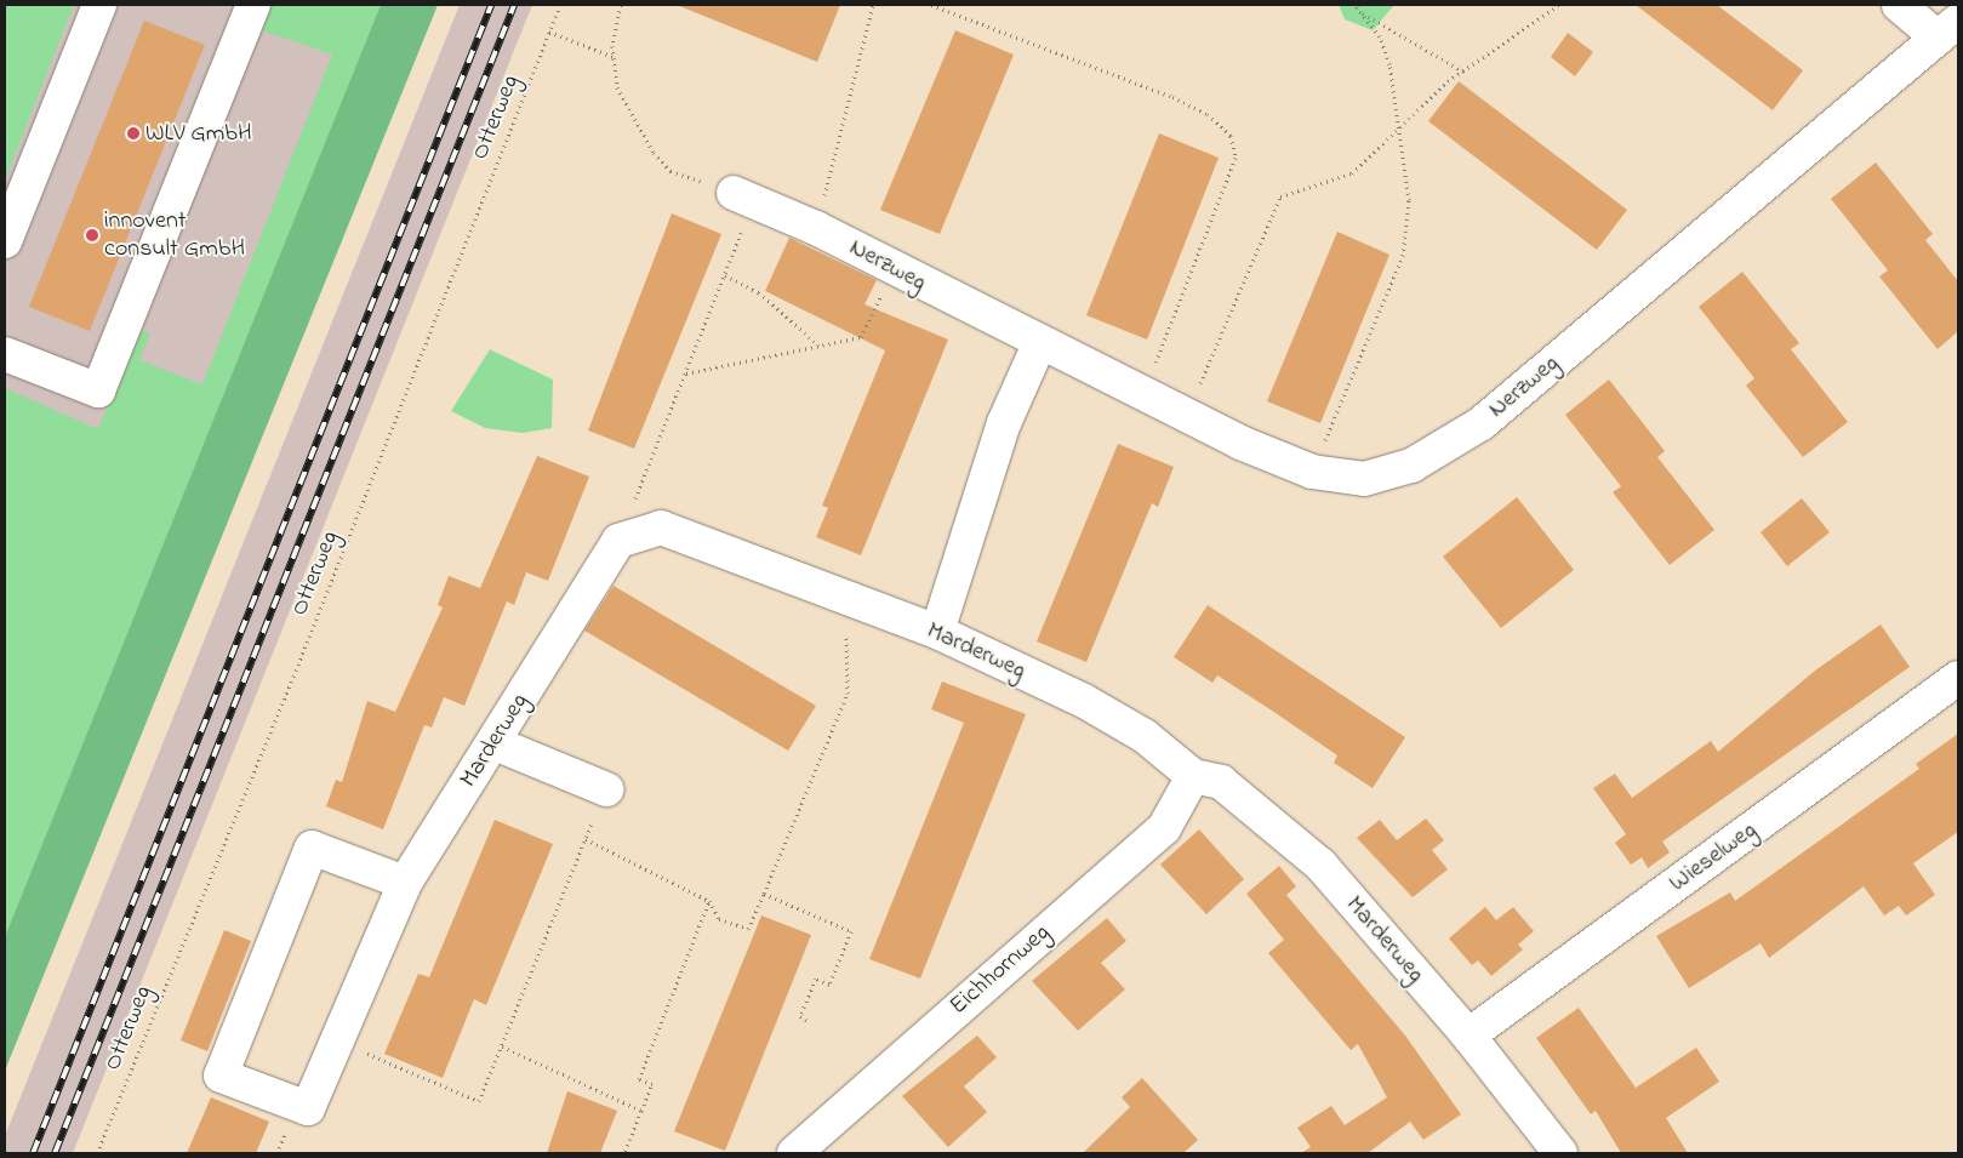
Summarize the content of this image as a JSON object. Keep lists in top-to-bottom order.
{
  "streets": {
    "street": [
      "Nerzweg",
      "Marderweg",
      "Wieselweg",
      "Eichhornweg"
    ],
    "path": ["Otterweg"]
  },
  "crossings": [
    ["Marderweg", "Wieselweg"],
    ["Marderweg", "Eichhornweg"]
  ],
  "places": ["WLV GmbH", "innovent consult GmbH"]
}
